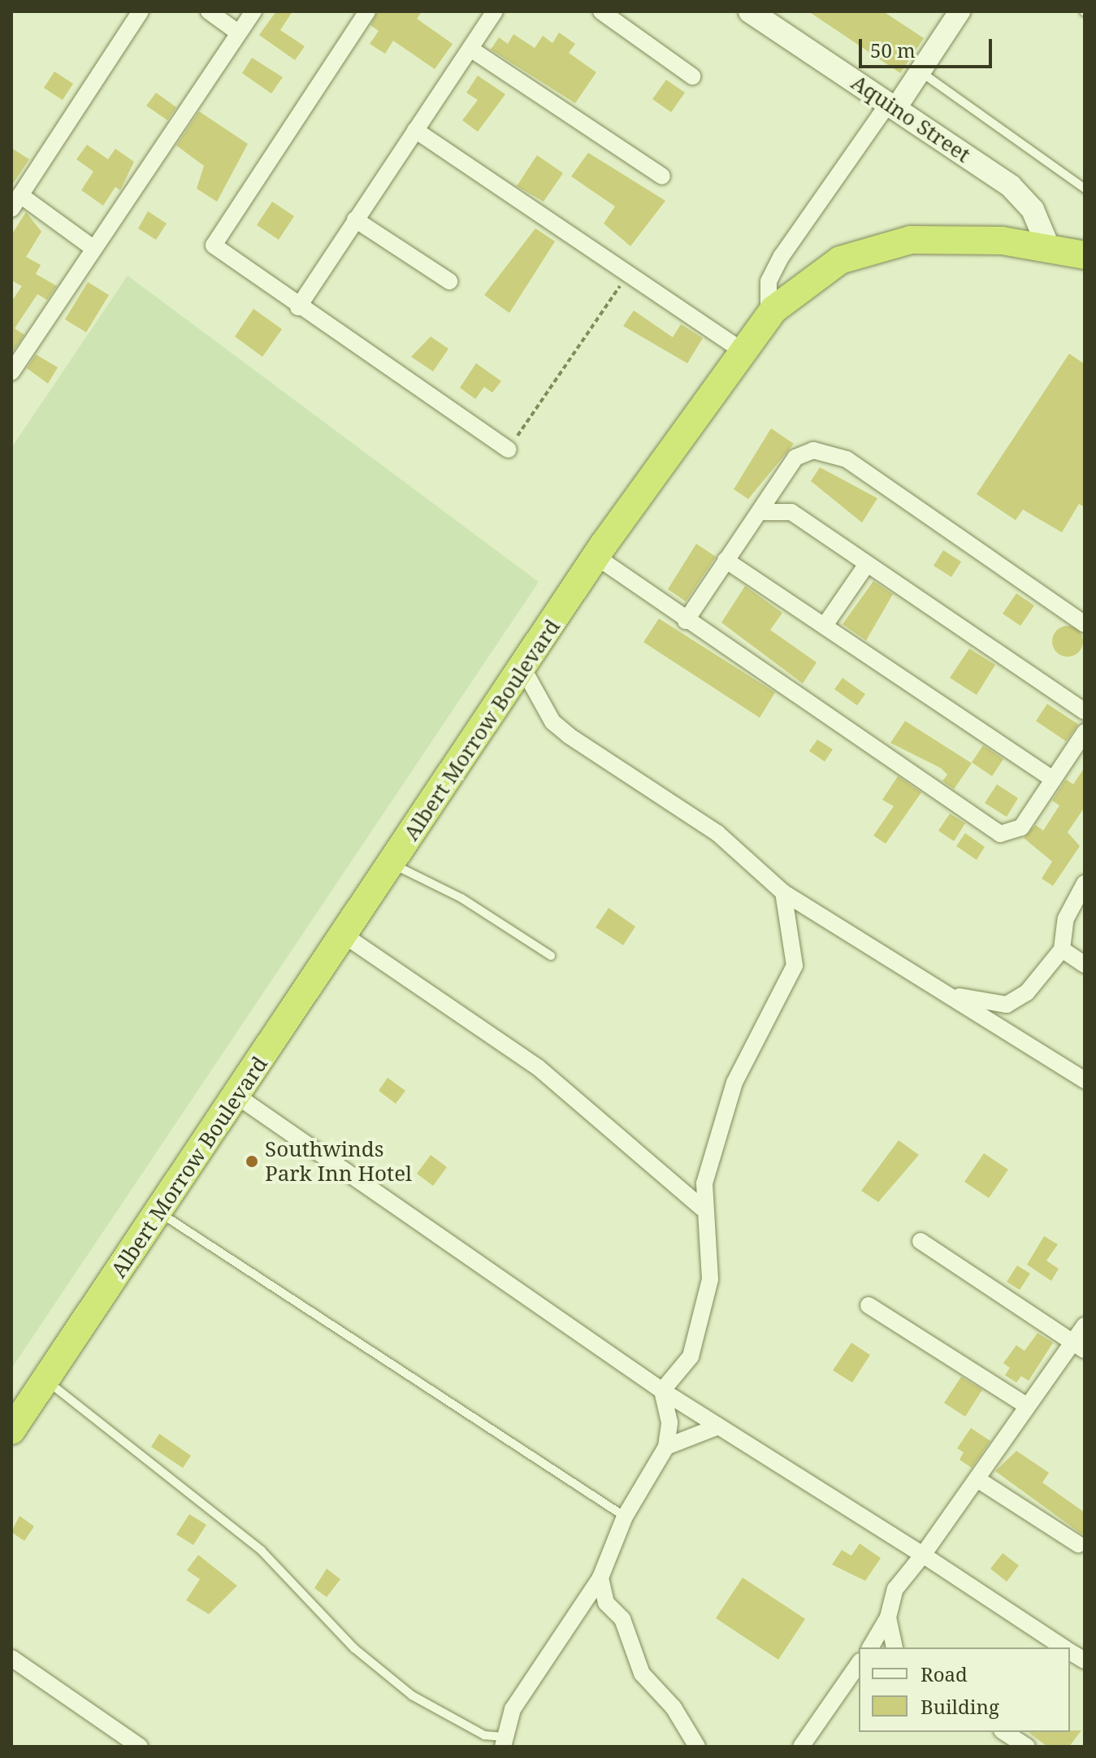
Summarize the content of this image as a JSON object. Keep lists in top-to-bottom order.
{
  "streets": {
    "highway": ["Albert Morrow Boulevard"],
    "main road": ["Aquino Street"]
  },
  "crossings": [
    ["Aquino Street", "Albert Morrow Boulevard"]
  ],
  "places": ["Southwinds Park Inn Hotel"],
  "legend": ["Road", "Building"],
  "scale_bar": "50 m"
}
